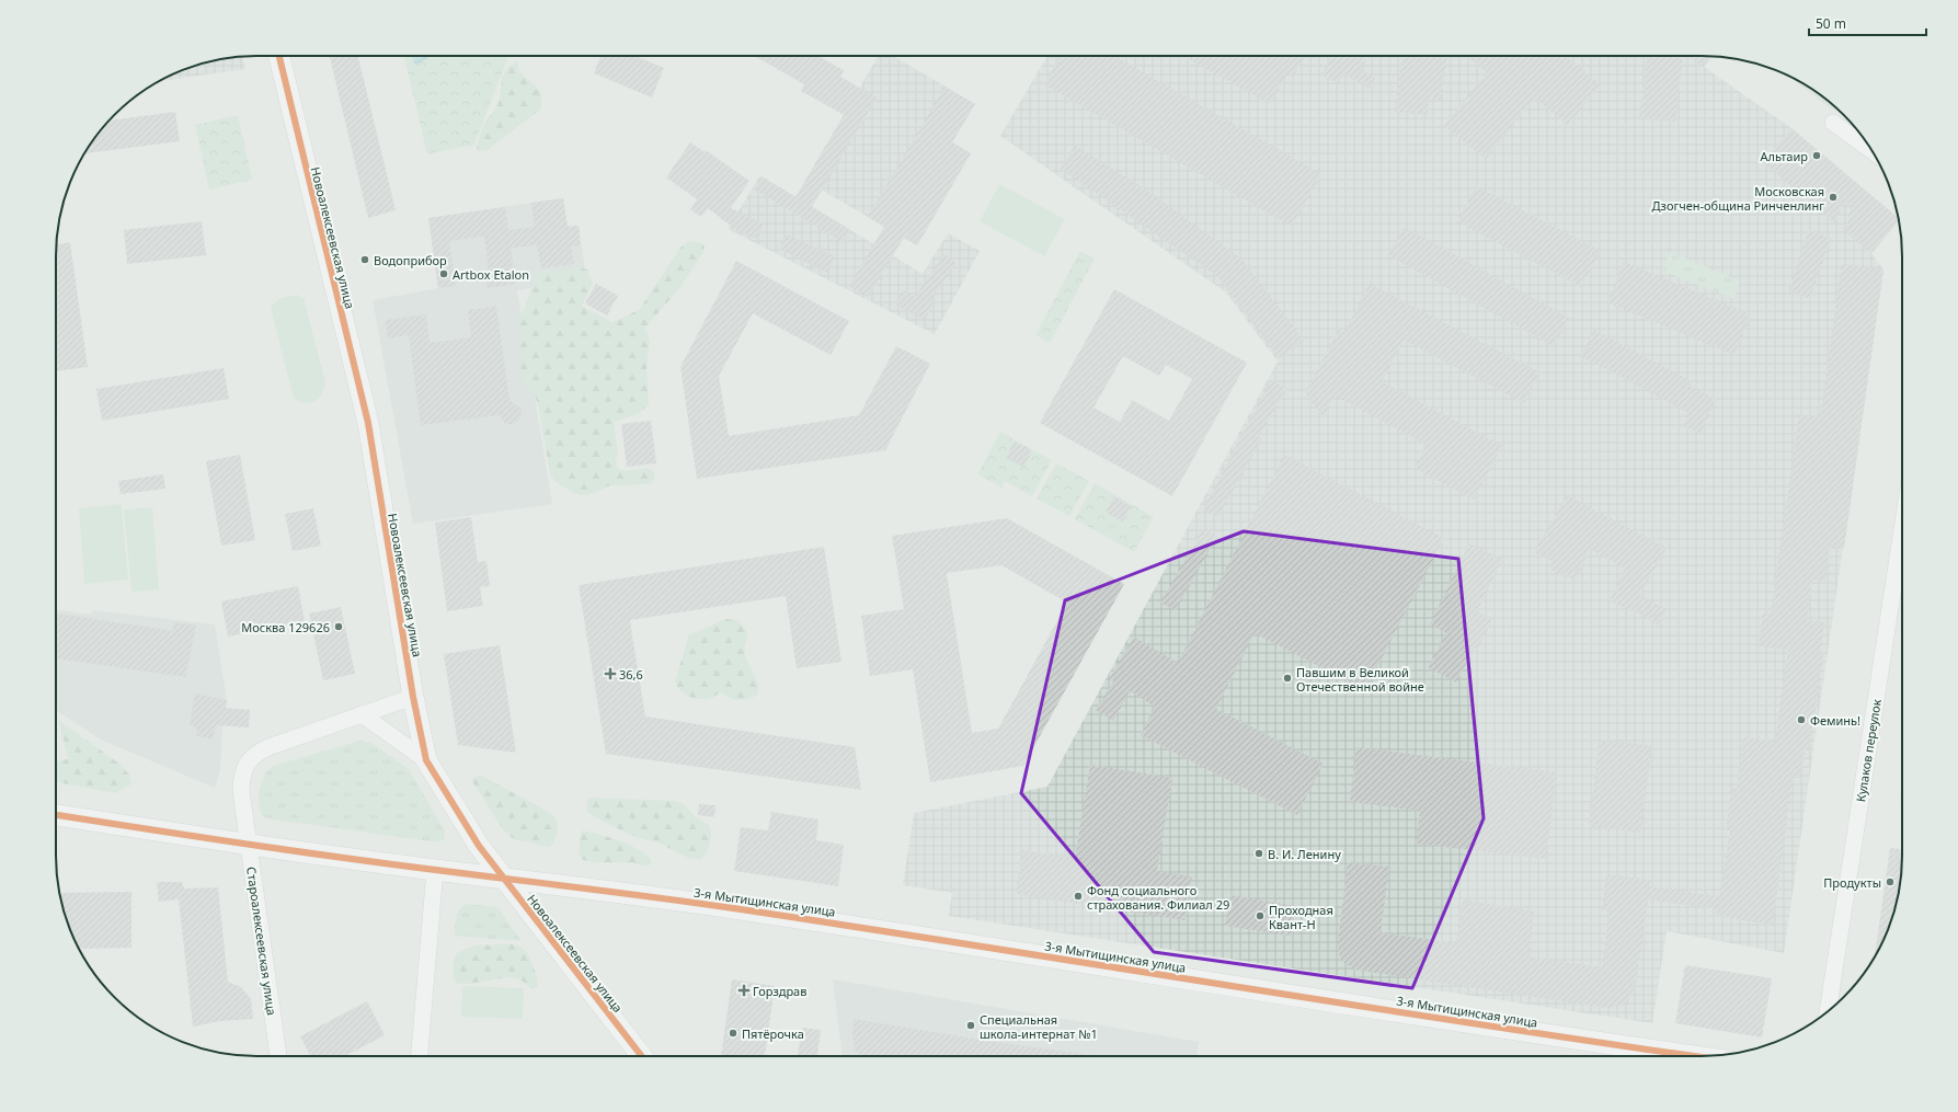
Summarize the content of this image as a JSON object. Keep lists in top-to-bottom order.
{
  "streets": {
    "street": [
      "Новоалексеевская улица",
      "Кулаков переулок",
      "3-я Мытищинская улица",
      "Староалексеевская улица"
    ]
  },
  "crossings": [
    ["Новоалексеевская улица", "3-я Мытищинская улица"],
    ["Новоалексеевская улица", "Староалексеевская улица"],
    ["3-я Мытищинская улица", "Староалексеевская улица"]
  ],
  "places": {
    "other": [
      "Альтаир",
      "Московская Дзогчен-община Ринченлинг",
      "Водоприбор",
      "Artbox Etalon",
      "Москва 129626",
      "Павшим в Великой Отечественной войне",
      "Феминь!",
      "В. И. Ленину",
      "Продукты",
      "Фонд социального страхования. Филиал 29",
      "Проходная Квант-Н",
      "Специальная школа-интернат №1",
      "Пятёрочка"
    ],
    "health": ["36,6", "Горздрав"]
  },
  "scale_bar": "50 m"
}
